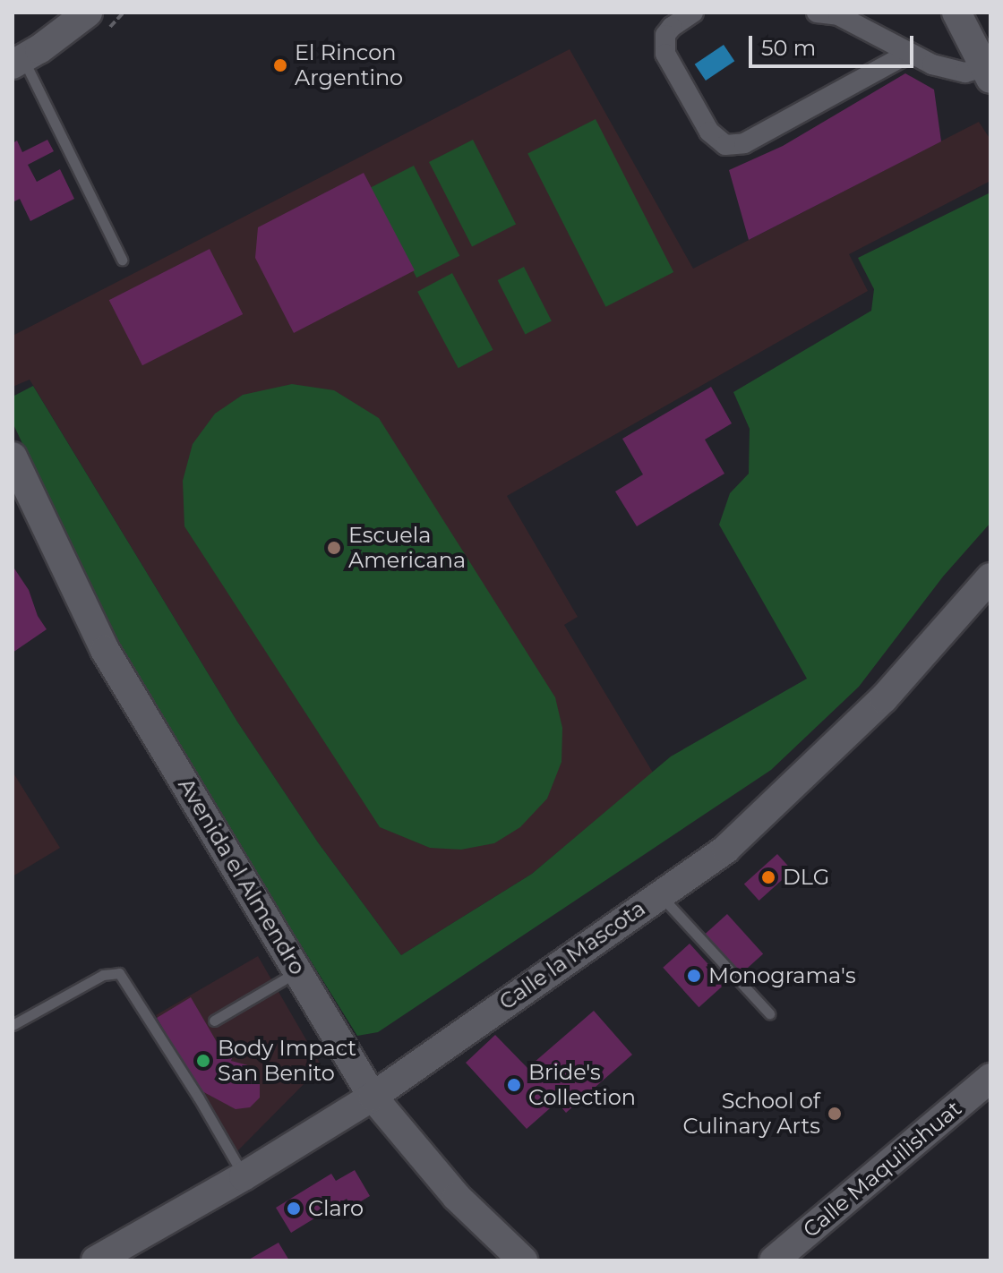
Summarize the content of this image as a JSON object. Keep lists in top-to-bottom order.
{
  "streets": {
    "street": ["Avenida el Almendro", "Calle la Mascota", "Calle Maquilishuat"]
  },
  "crossings": [
    ["Avenida el Almendro", "Calle la Mascota"]
  ],
  "places": [
    "El Rincon Argentino",
    "Escuela Americana",
    "DLG",
    "Monograma's",
    "Body Impact San Benito",
    "Bride's Collection",
    "School of Culinary Arts",
    "Claro"
  ],
  "scale_bar": "50 m"
}
